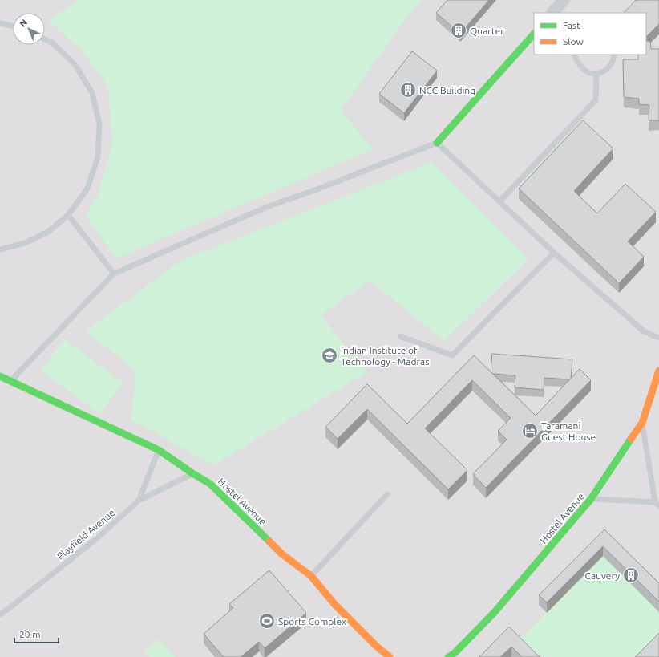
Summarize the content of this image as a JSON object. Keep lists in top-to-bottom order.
{
  "streets": {
    "street": ["Hostel Avenue"],
    "lane": ["Playfield Avenue"]
  },
  "crossings": [
    ["Hostel Avenue", "Playfield Avenue"]
  ],
  "places": {
    "building": ["Quarter", "NCC Building", "Cauvery"],
    "school or university": ["Indian Institute of Technology - Madras"],
    "hotel": ["Taramani Guest House"],
    "sports": ["Sports Complex"]
  },
  "legend": ["Fast", "Slow"],
  "scale_bar": "20 m",
  "north": "top left"
}
